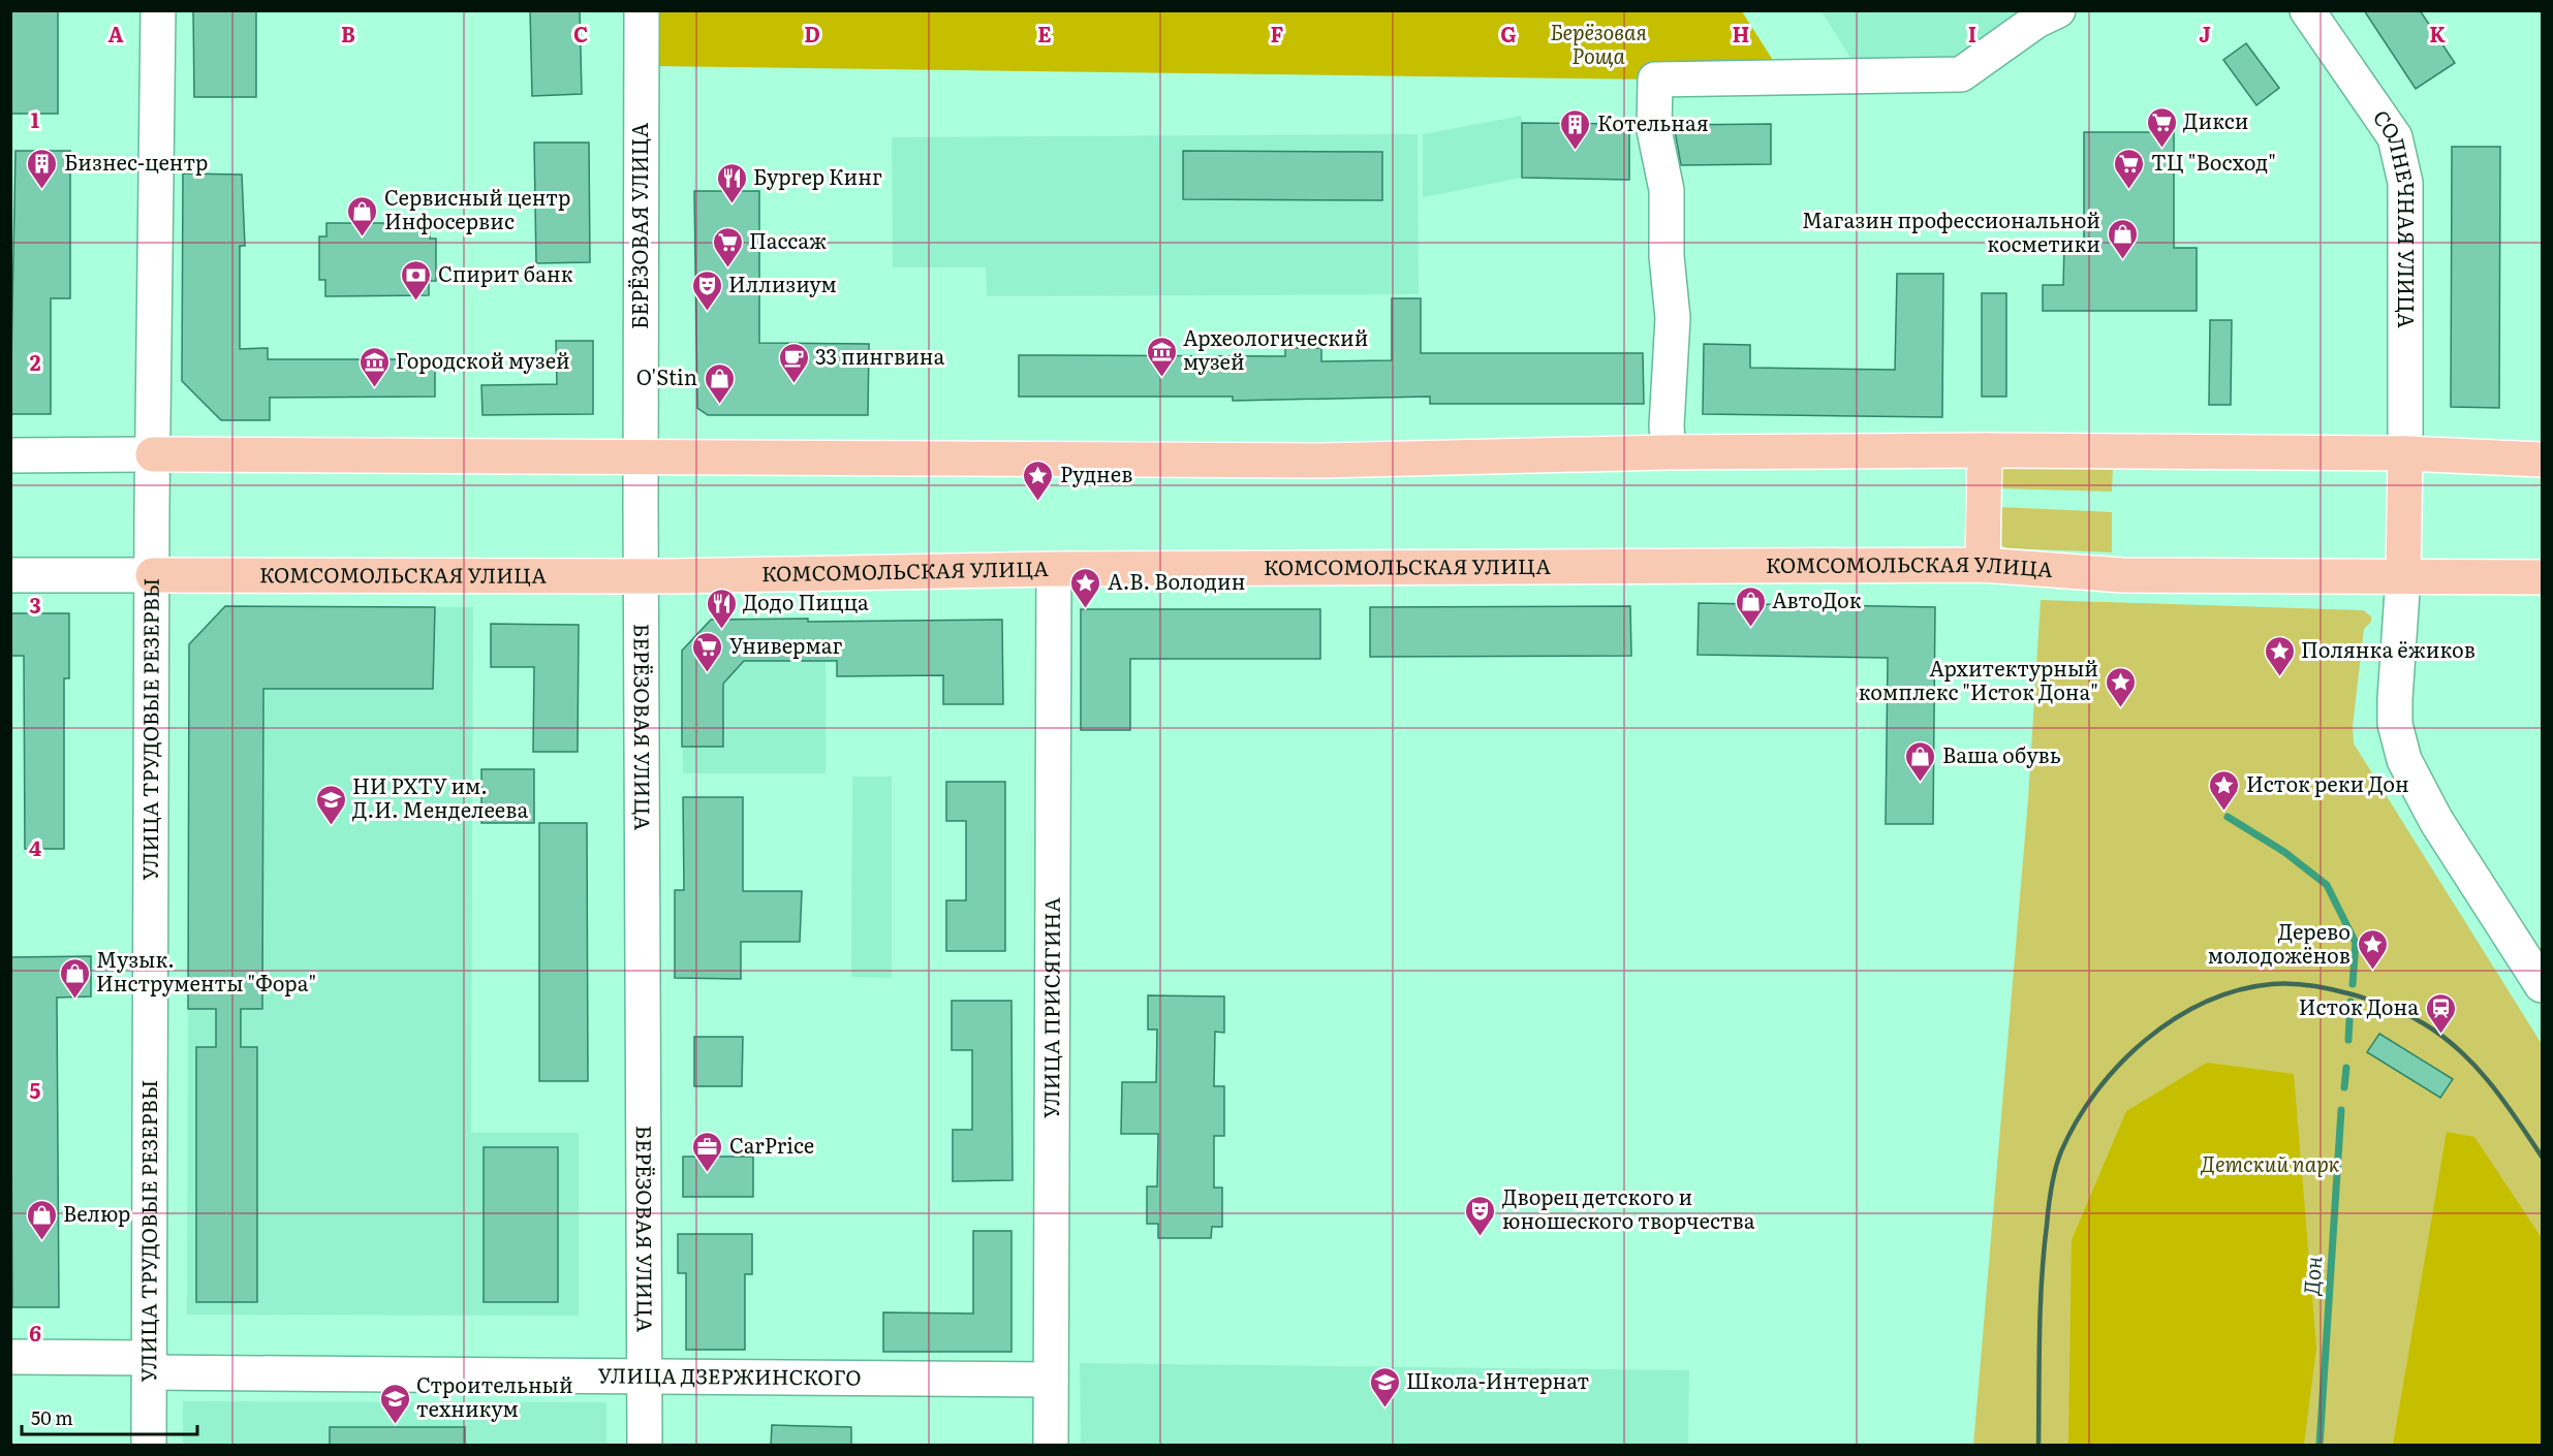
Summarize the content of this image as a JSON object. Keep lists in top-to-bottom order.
{
  "streets": {
    "main road": ["КОМСОМОЛЬСКАЯ УЛИЦА"],
    "street": [
      "СОЛНЕЧНАЯ УЛИЦА",
      "БЕРЁЗОВАЯ УЛИЦА",
      "УЛИЦА ТРУДОВЫЕ РЕЗЕРВЫ",
      "УЛИЦА ПРИСЯГИНА",
      "УЛИЦА ДЗЕРЖИНСКОГО"
    ]
  },
  "crossings": [
    ["БЕРЁЗОВАЯ УЛИЦА", "КОМСОМОЛЬСКАЯ УЛИЦА"],
    ["БЕРЁЗОВАЯ УЛИЦА", "УЛИЦА ДЗЕРЖИНСКОГО"],
    ["КОМСОМОЛЬСКАЯ УЛИЦА", "УЛИЦА ТРУДОВЫЕ РЕЗЕРВЫ"],
    ["КОМСОМОЛЬСКАЯ УЛИЦА", "УЛИЦА ПРИСЯГИНА"],
    ["УЛИЦА ТРУДОВЫЕ РЕЗЕРВЫ", "УЛИЦА ДЗЕРЖИНСКОГО"],
    ["УЛИЦА ПРИСЯГИНА", "УЛИЦА ДЗЕРЖИНСКОГО"]
  ],
  "water": ["Дон"],
  "parks": ["Берёзовая Роща", "Детский парк"],
  "places": {
    "supermarket": [
      "Дикси",
      "ТЦ \"Восход\"",
      "Пассаж",
      "Универмаг"
    ],
    "building": ["Котельная", "Бизнес-центр"],
    "restaurant": ["Бургер Кинг", "Додо Пицца"],
    "shop": [
      "Сервисный центр Инфосервис",
      "Магазин профессиональной косметики",
      "O'Stin",
      "АвтоДок",
      "Ваша обувь",
      "Музык. Инструменты \"Фора\"",
      "Велюр"
    ],
    "bank": ["Спирит банк"],
    "theatre": ["Иллизиум", "Дворец детского и юношеского творчества"],
    "museum": ["Археологический музей", "Городской музей"],
    "cafe": ["33 пингвина"],
    "place": [
      "Руднев",
      "А.В. Володин",
      "Полянка ёжиков",
      "Архитектурный комплекс \"Исток Дона\"",
      "Исток реки Дон",
      "Дерево молодожёнов"
    ],
    "school or university": ["НИ РХТУ им. Д.И. Менделеева", "Школа-Интернат", "Строительный техникум"],
    "station": ["Исток Дона"],
    "office": ["CarPrice"]
  },
  "scale_bar": "50 m",
  "grid": {
    "columns": [
      "A",
      "B",
      "C",
      "D",
      "E",
      "F",
      "G",
      "H",
      "I",
      "J",
      "K"
    ],
    "rows": [
      "1",
      "2",
      "3",
      "4",
      "5",
      "6"
    ]
  }
}
